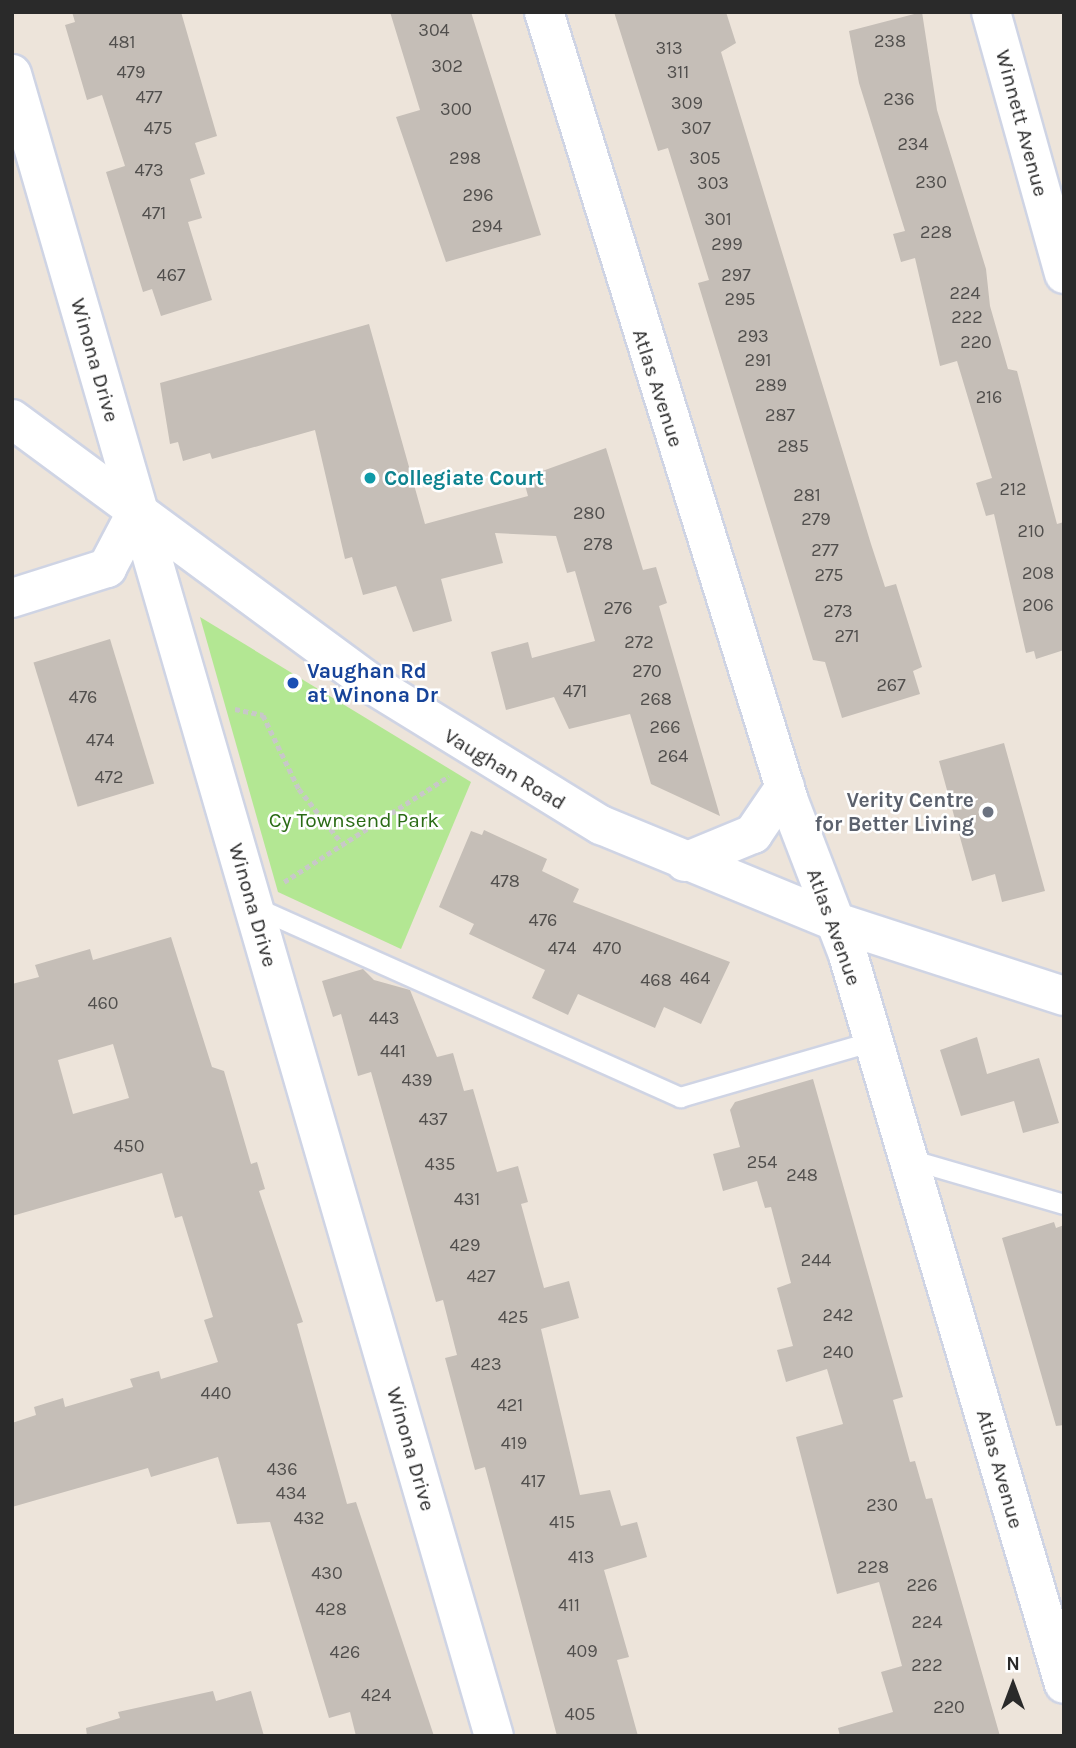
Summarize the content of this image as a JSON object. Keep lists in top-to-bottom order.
{
  "streets": {
    "street": [
      "Winnett Avenue",
      "Winona Drive",
      "Atlas Avenue",
      "Vaughan Road"
    ]
  },
  "crossings": [
    ["Winona Drive", "Vaughan Road"],
    ["Atlas Avenue", "Vaughan Road"]
  ],
  "parks": ["Cy Townsend Park"],
  "places": ["Collegiate Court", "Vaughan Rd at Winona Dr", "Verity Centre for Better Living"],
  "house_numbers": [
    "304",
    "238",
    "481",
    "313",
    "302",
    "479",
    "311",
    "477",
    "236",
    "309",
    "300",
    "475",
    "307",
    "234",
    "298",
    "305",
    "473",
    "230",
    "303",
    "296",
    "471",
    "301",
    "294",
    "228",
    "299",
    "467",
    "297",
    "224",
    "295",
    "222",
    "293",
    "220",
    "291",
    "289",
    "216",
    "287",
    "285",
    "212",
    "281",
    "280",
    "279",
    "210",
    "278",
    "277",
    "208",
    "275",
    "206",
    "276",
    "273",
    "271",
    "272",
    "270",
    "267",
    "471",
    "476",
    "268",
    "266",
    "474",
    "264",
    "472",
    "478",
    "476",
    "474",
    "470",
    "464",
    "468",
    "460",
    "443",
    "441",
    "439",
    "437",
    "450",
    "254",
    "435",
    "248",
    "431",
    "429",
    "244",
    "427",
    "242",
    "425",
    "240",
    "423",
    "440",
    "421",
    "419",
    "436",
    "417",
    "434",
    "230",
    "432",
    "415",
    "413",
    "228",
    "430",
    "226",
    "411",
    "428",
    "224",
    "409",
    "426",
    "222",
    "424",
    "220",
    "405"
  ],
  "north": "top"
}
